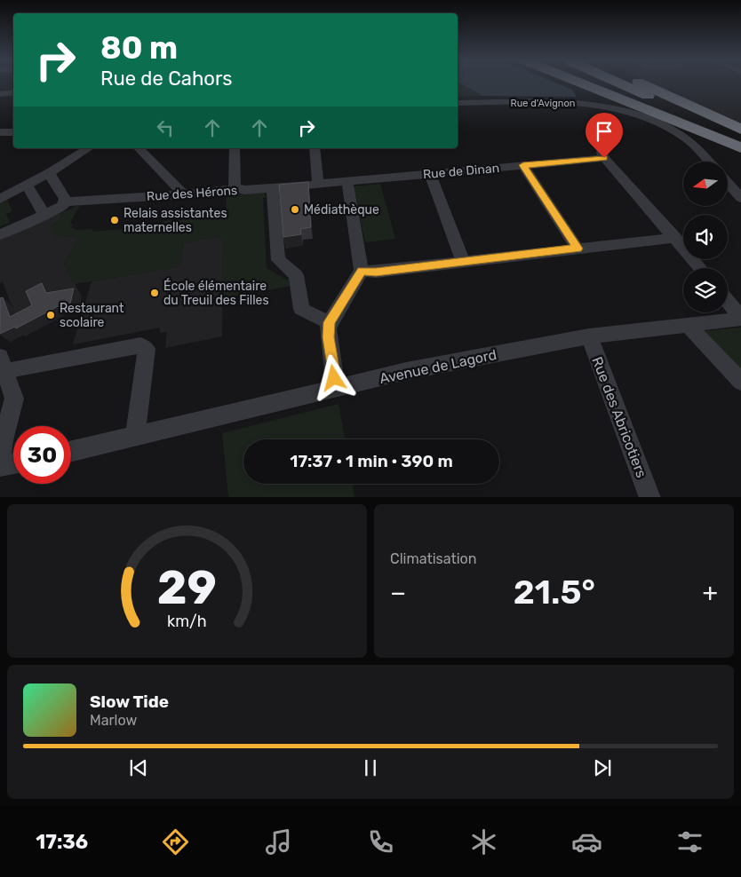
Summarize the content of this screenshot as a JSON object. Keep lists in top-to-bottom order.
{
  "streets": {
    "street": [
      "Rue d'Avignon",
      "Rue de Dinan",
      "Rue des Hérons",
      "Avenue de Lagord",
      "Rue des Abricotiers"
    ]
  },
  "crossings": [
    ["Rue de Dinan", "Rue des Hérons"],
    ["Avenue de Lagord", "Rue des Abricotiers"]
  ],
  "places": [
    "Médiathèque",
    "Relais assistantes maternelles",
    "École élémentaire du Treuil des Filles",
    "Restaurant scolaire"
  ],
  "north": "left",
  "page": {
    "turn": ["80 m", "Rue de Cahors"],
    "limit": "30",
    "trip": "17:37 · 1 min · 390 m",
    "tile": "Climatisation",
    "heat": ["−", "21.5°", "+"],
    "song": ["Slow Tide", "Marlow"],
    "tabs": "17:36",
    "gauge": ["29", "km/h"]
  }
}
